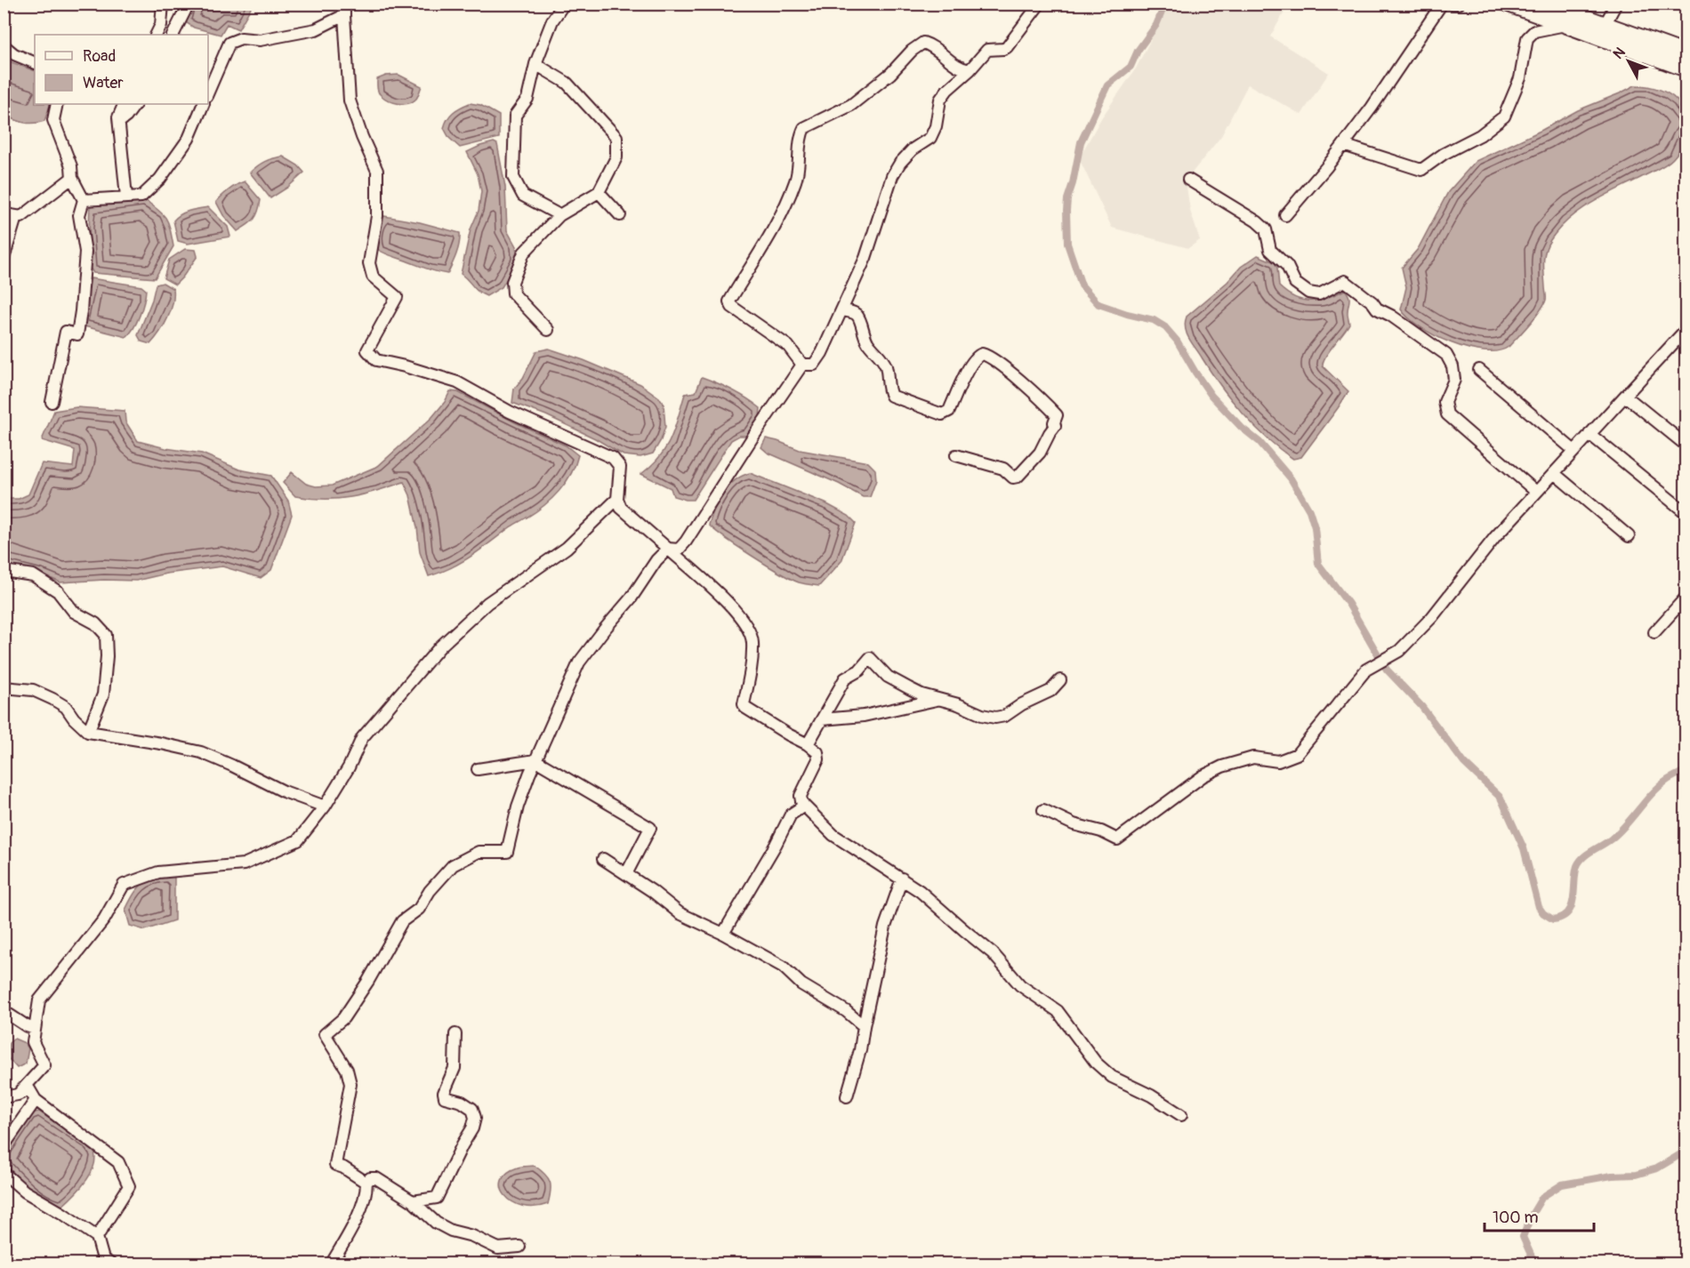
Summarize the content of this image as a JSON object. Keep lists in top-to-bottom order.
{
  "legend": ["Road", "Water"],
  "scale_bar": "100 m",
  "north": "top left"
}
